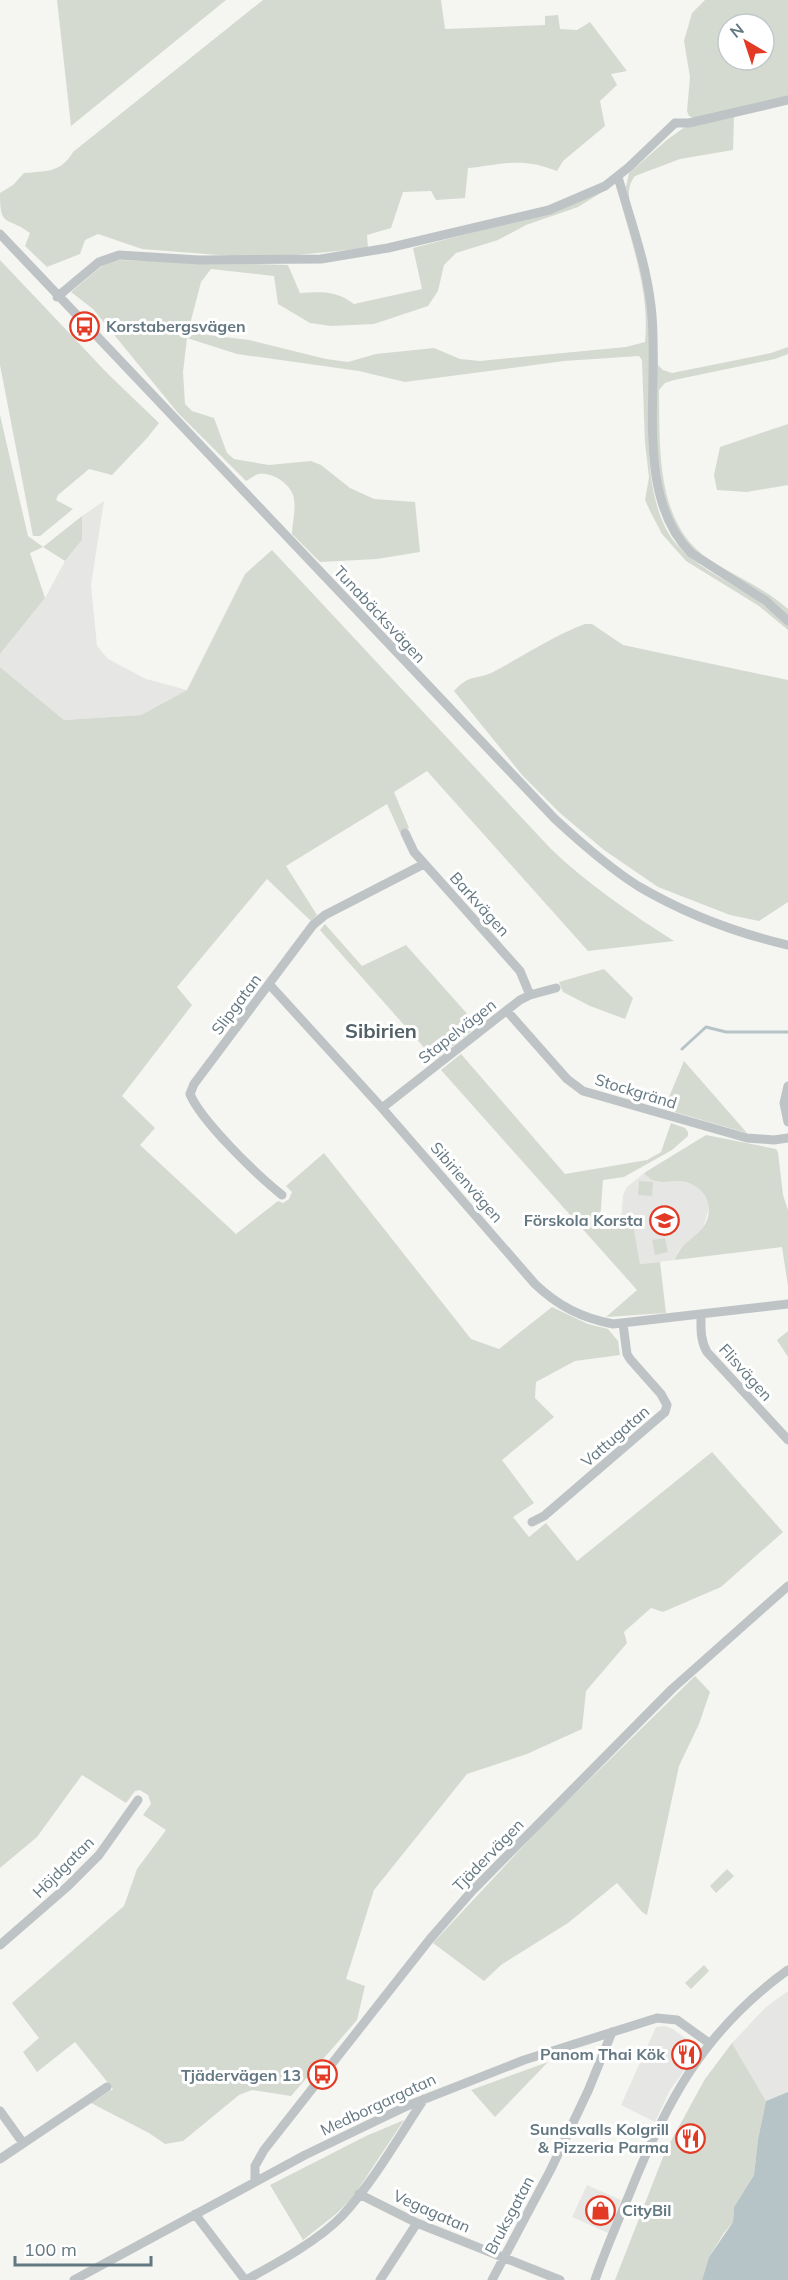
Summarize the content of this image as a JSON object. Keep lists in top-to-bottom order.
{
  "streets": {
    "street": [
      "Tunabäcksvägen",
      "Barkvägen",
      "Slipgatan",
      "Stapelvägen",
      "Stockgränd",
      "Sibirienvägen",
      "Flisvägen",
      "Vattugatan",
      "Tjädervägen",
      "Höjdgatan",
      "Medborgargatan",
      "Vegagatan",
      "Bruksgatan"
    ]
  },
  "crossings": [
    ["Barkvägen", "Slipgatan"],
    ["Barkvägen", "Stapelvägen"],
    ["Slipgatan", "Sibirienvägen"],
    ["Stapelvägen", "Stockgränd"],
    ["Stapelvägen", "Sibirienvägen"],
    ["Sibirienvägen", "Flisvägen"],
    ["Sibirienvägen", "Vattugatan"],
    ["Tjädervägen", "Medborgargatan"],
    ["Medborgargatan", "Bruksgatan"],
    ["Vegagatan", "Bruksgatan"]
  ],
  "districts": ["Sibirien"],
  "places": {
    "bus stop": ["Korstabergsvägen", "Tjädervägen 13"],
    "school or university": ["Förskola Korsta"],
    "restaurant": ["Panom Thai Kök", "Sundsvalls Kolgrill & Pizzeria Parma"],
    "shop": ["CityBil"]
  },
  "scale_bar": "100 m",
  "north": "top left"
}
